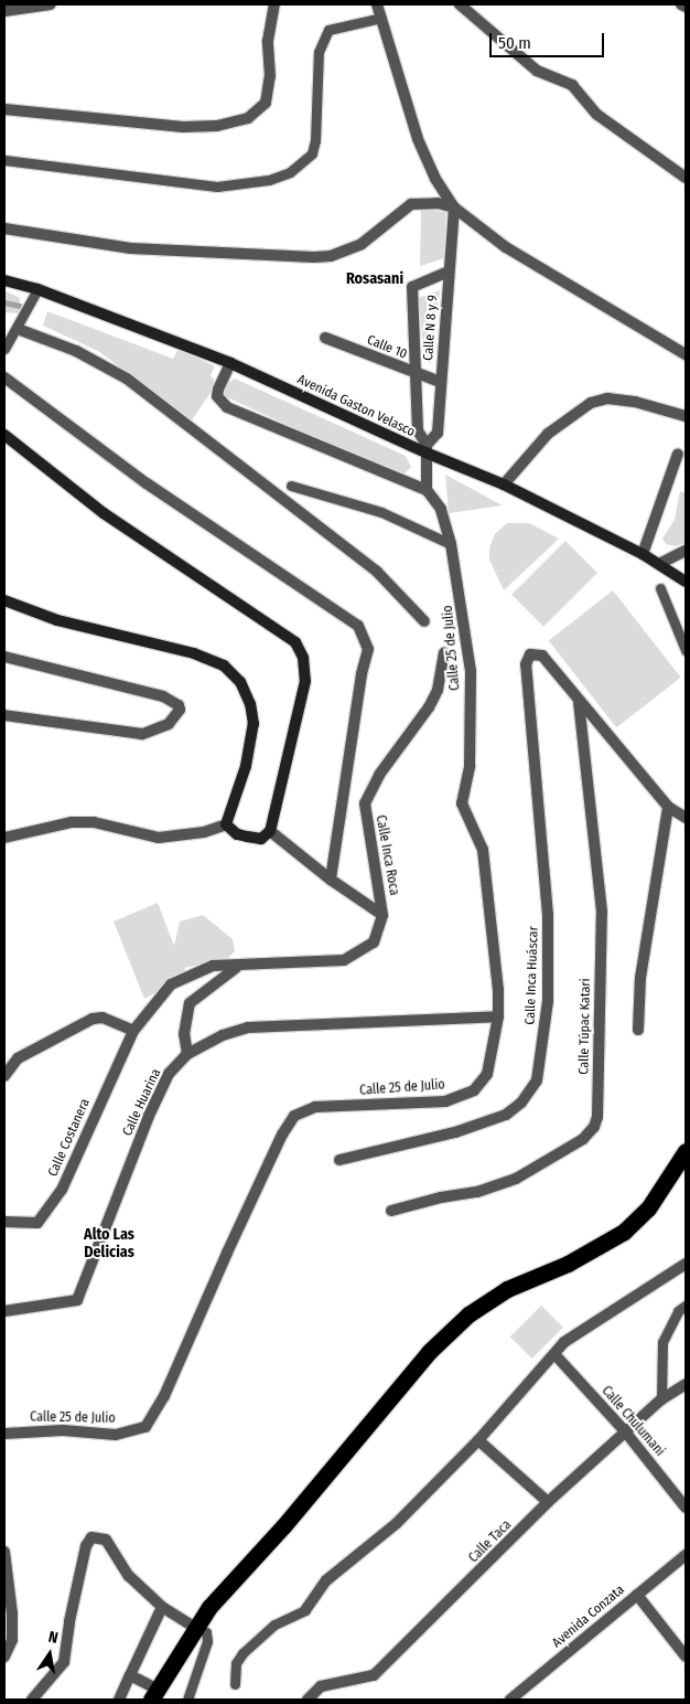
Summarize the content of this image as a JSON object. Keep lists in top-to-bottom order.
{
  "streets": {
    "street": [
      "Calle N 8 y 9",
      "Calle 10",
      "Avenida Gaston Velasco",
      "Calle 25 de Julio",
      "Calle Inca Roca",
      "Calle Inca Huáscar",
      "Calle Túpac Katari",
      "Calle Huarina",
      "Calle Costanera",
      "Calle Chulumani",
      "Calle Taca",
      "Avenida Conzata"
    ]
  },
  "crossings": [
    ["Calle N 8 y 9", "Calle 10"],
    ["Calle N 8 y 9", "Avenida Gaston Velasco"],
    ["Calle 25 de Julio", "Calle Huarina"],
    ["Calle Inca Roca", "Calle Costanera"],
    ["Calle Inca Huáscar", "Calle Túpac Katari"],
    ["Calle Chulumani", "Calle Taca"]
  ],
  "districts": ["Rosasani", "Alto Las Delicias"],
  "scale_bar": "50 m",
  "north": "top"
}
